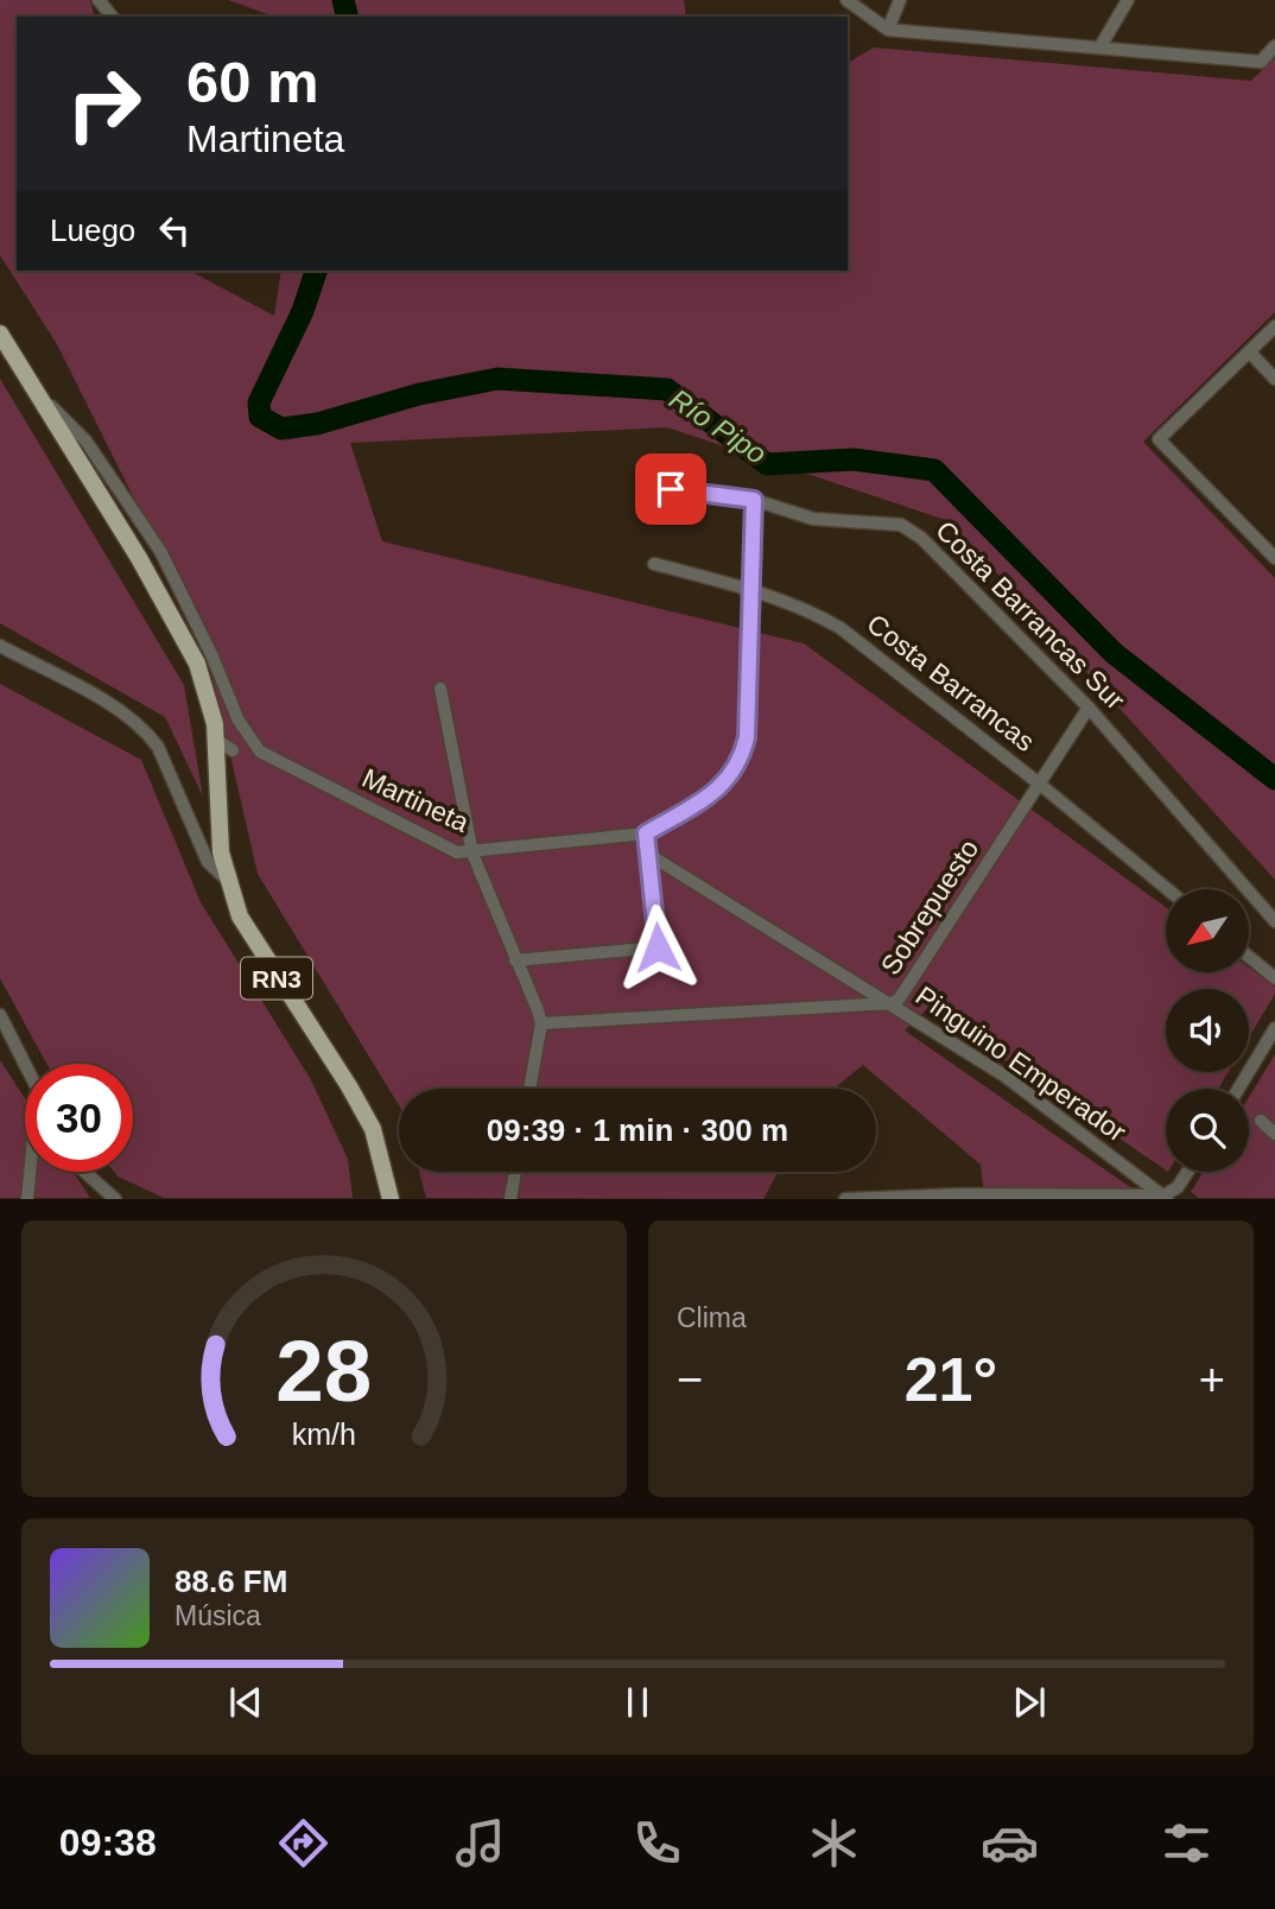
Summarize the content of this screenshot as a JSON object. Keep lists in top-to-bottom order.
{
  "streets": {
    "main road": ["RN3"],
    "street": [
      "Costa Barrancas Sur",
      "Costa Barrancas",
      "Martineta",
      "Sobrepuesto",
      "Pinguino Emperador"
    ]
  },
  "crossings": [
    ["Costa Barrancas Sur", "Martineta"],
    ["Costa Barrancas Sur", "Sobrepuesto"],
    ["Costa Barrancas", "Martineta"],
    ["Costa Barrancas", "Sobrepuesto"],
    ["Martineta", "RN3"],
    ["Sobrepuesto", "Pinguino Emperador"]
  ],
  "water": ["Río Pipo"],
  "north": "bottom left",
  "page": {
    "turn": ["60 m", "Martineta"],
    "then": "Luego",
    "limit": "30",
    "trip": "09:39 · 1 min · 300 m",
    "tile": "Clima",
    "heat": ["−", "21°", "+"],
    "song": ["88.6 FM", "Música"],
    "tabs": "09:38",
    "gauge": ["28", "km/h"]
  }
}
